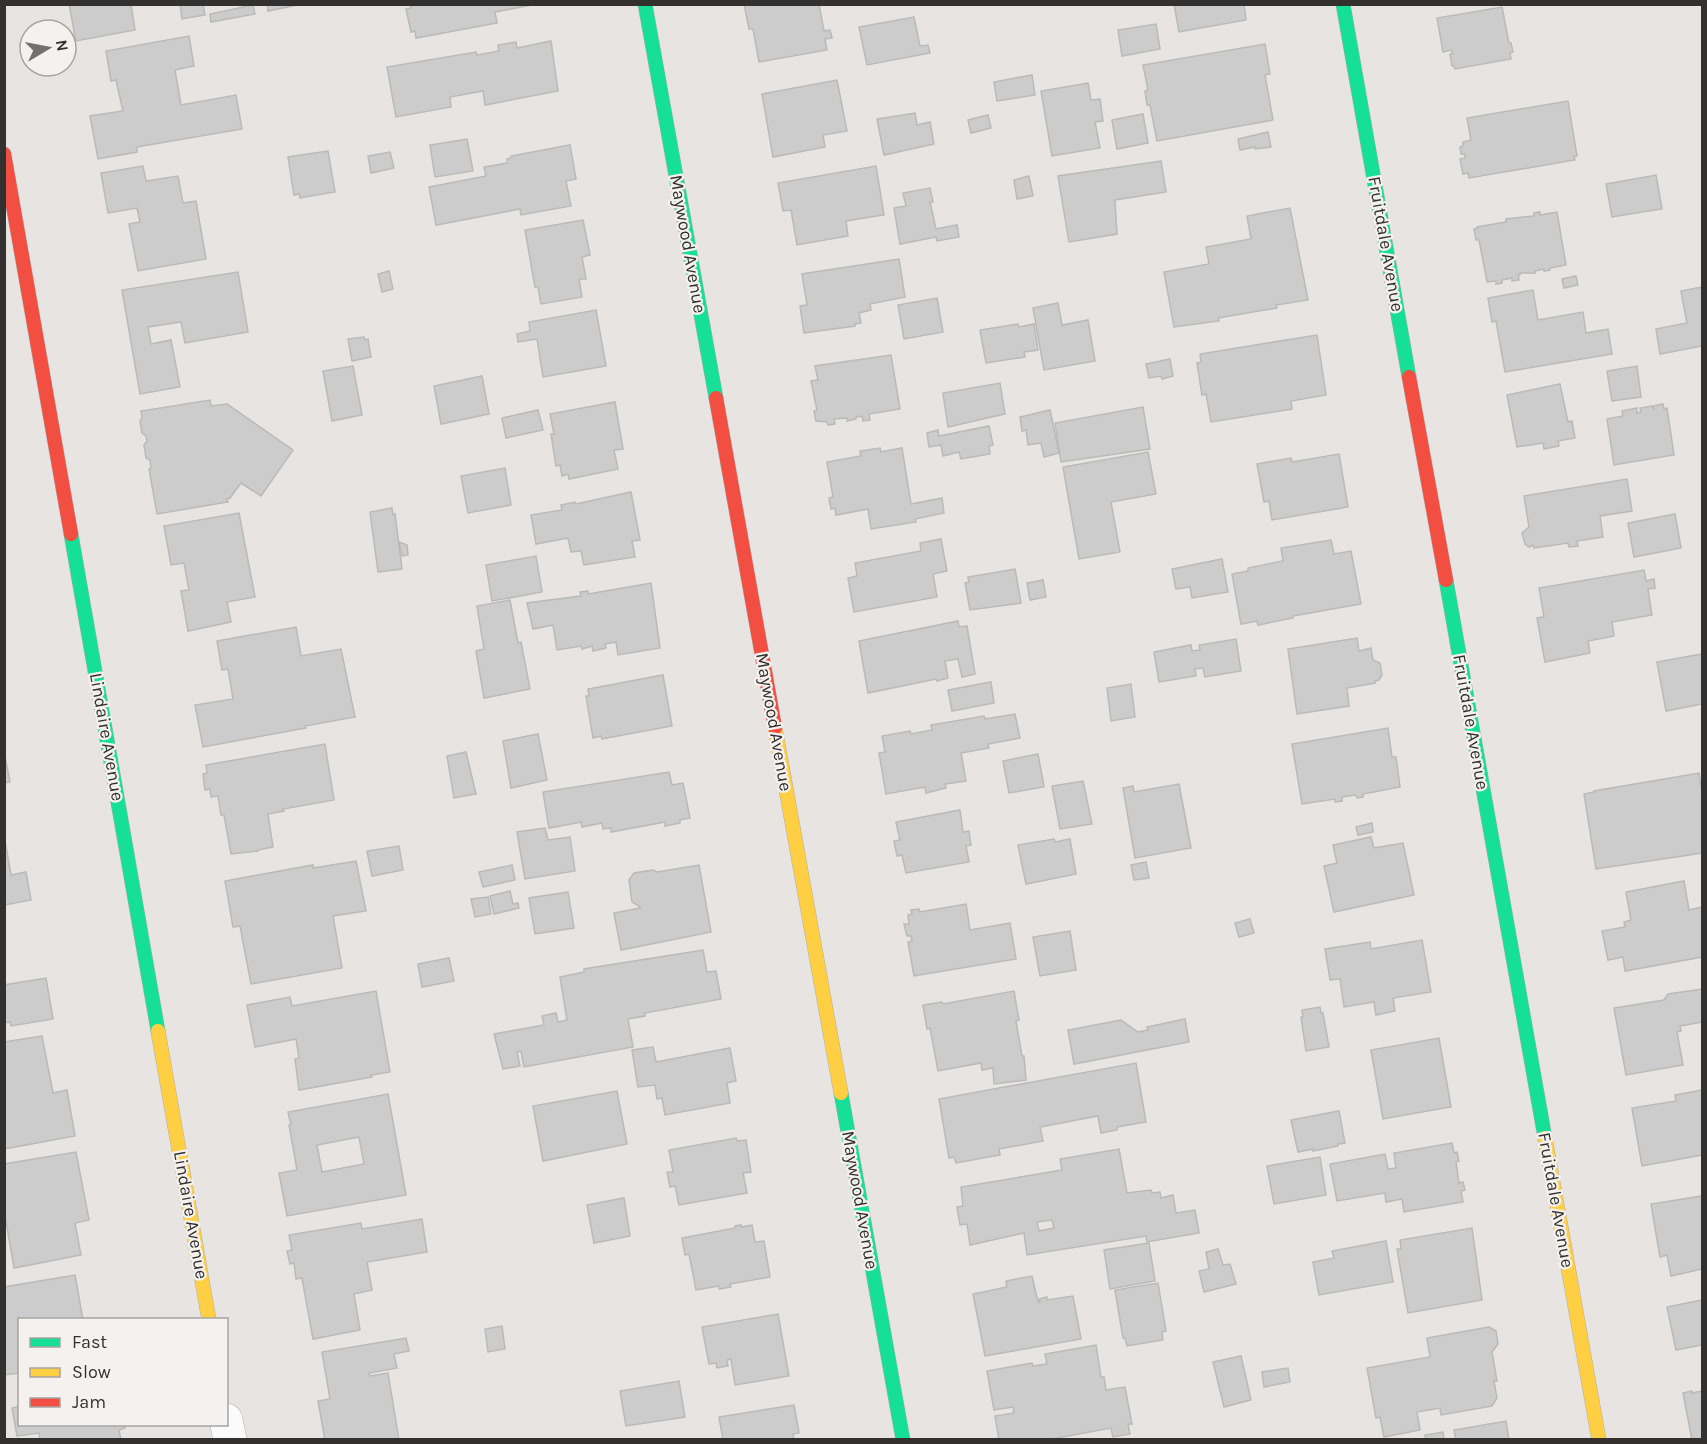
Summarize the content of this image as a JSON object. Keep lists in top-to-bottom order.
{
  "streets": {
    "street": ["Maywood Avenue", "Fruitdale Avenue", "Lindaire Avenue"]
  },
  "legend": ["Fast", "Slow", "Jam"],
  "north": "right"
}
